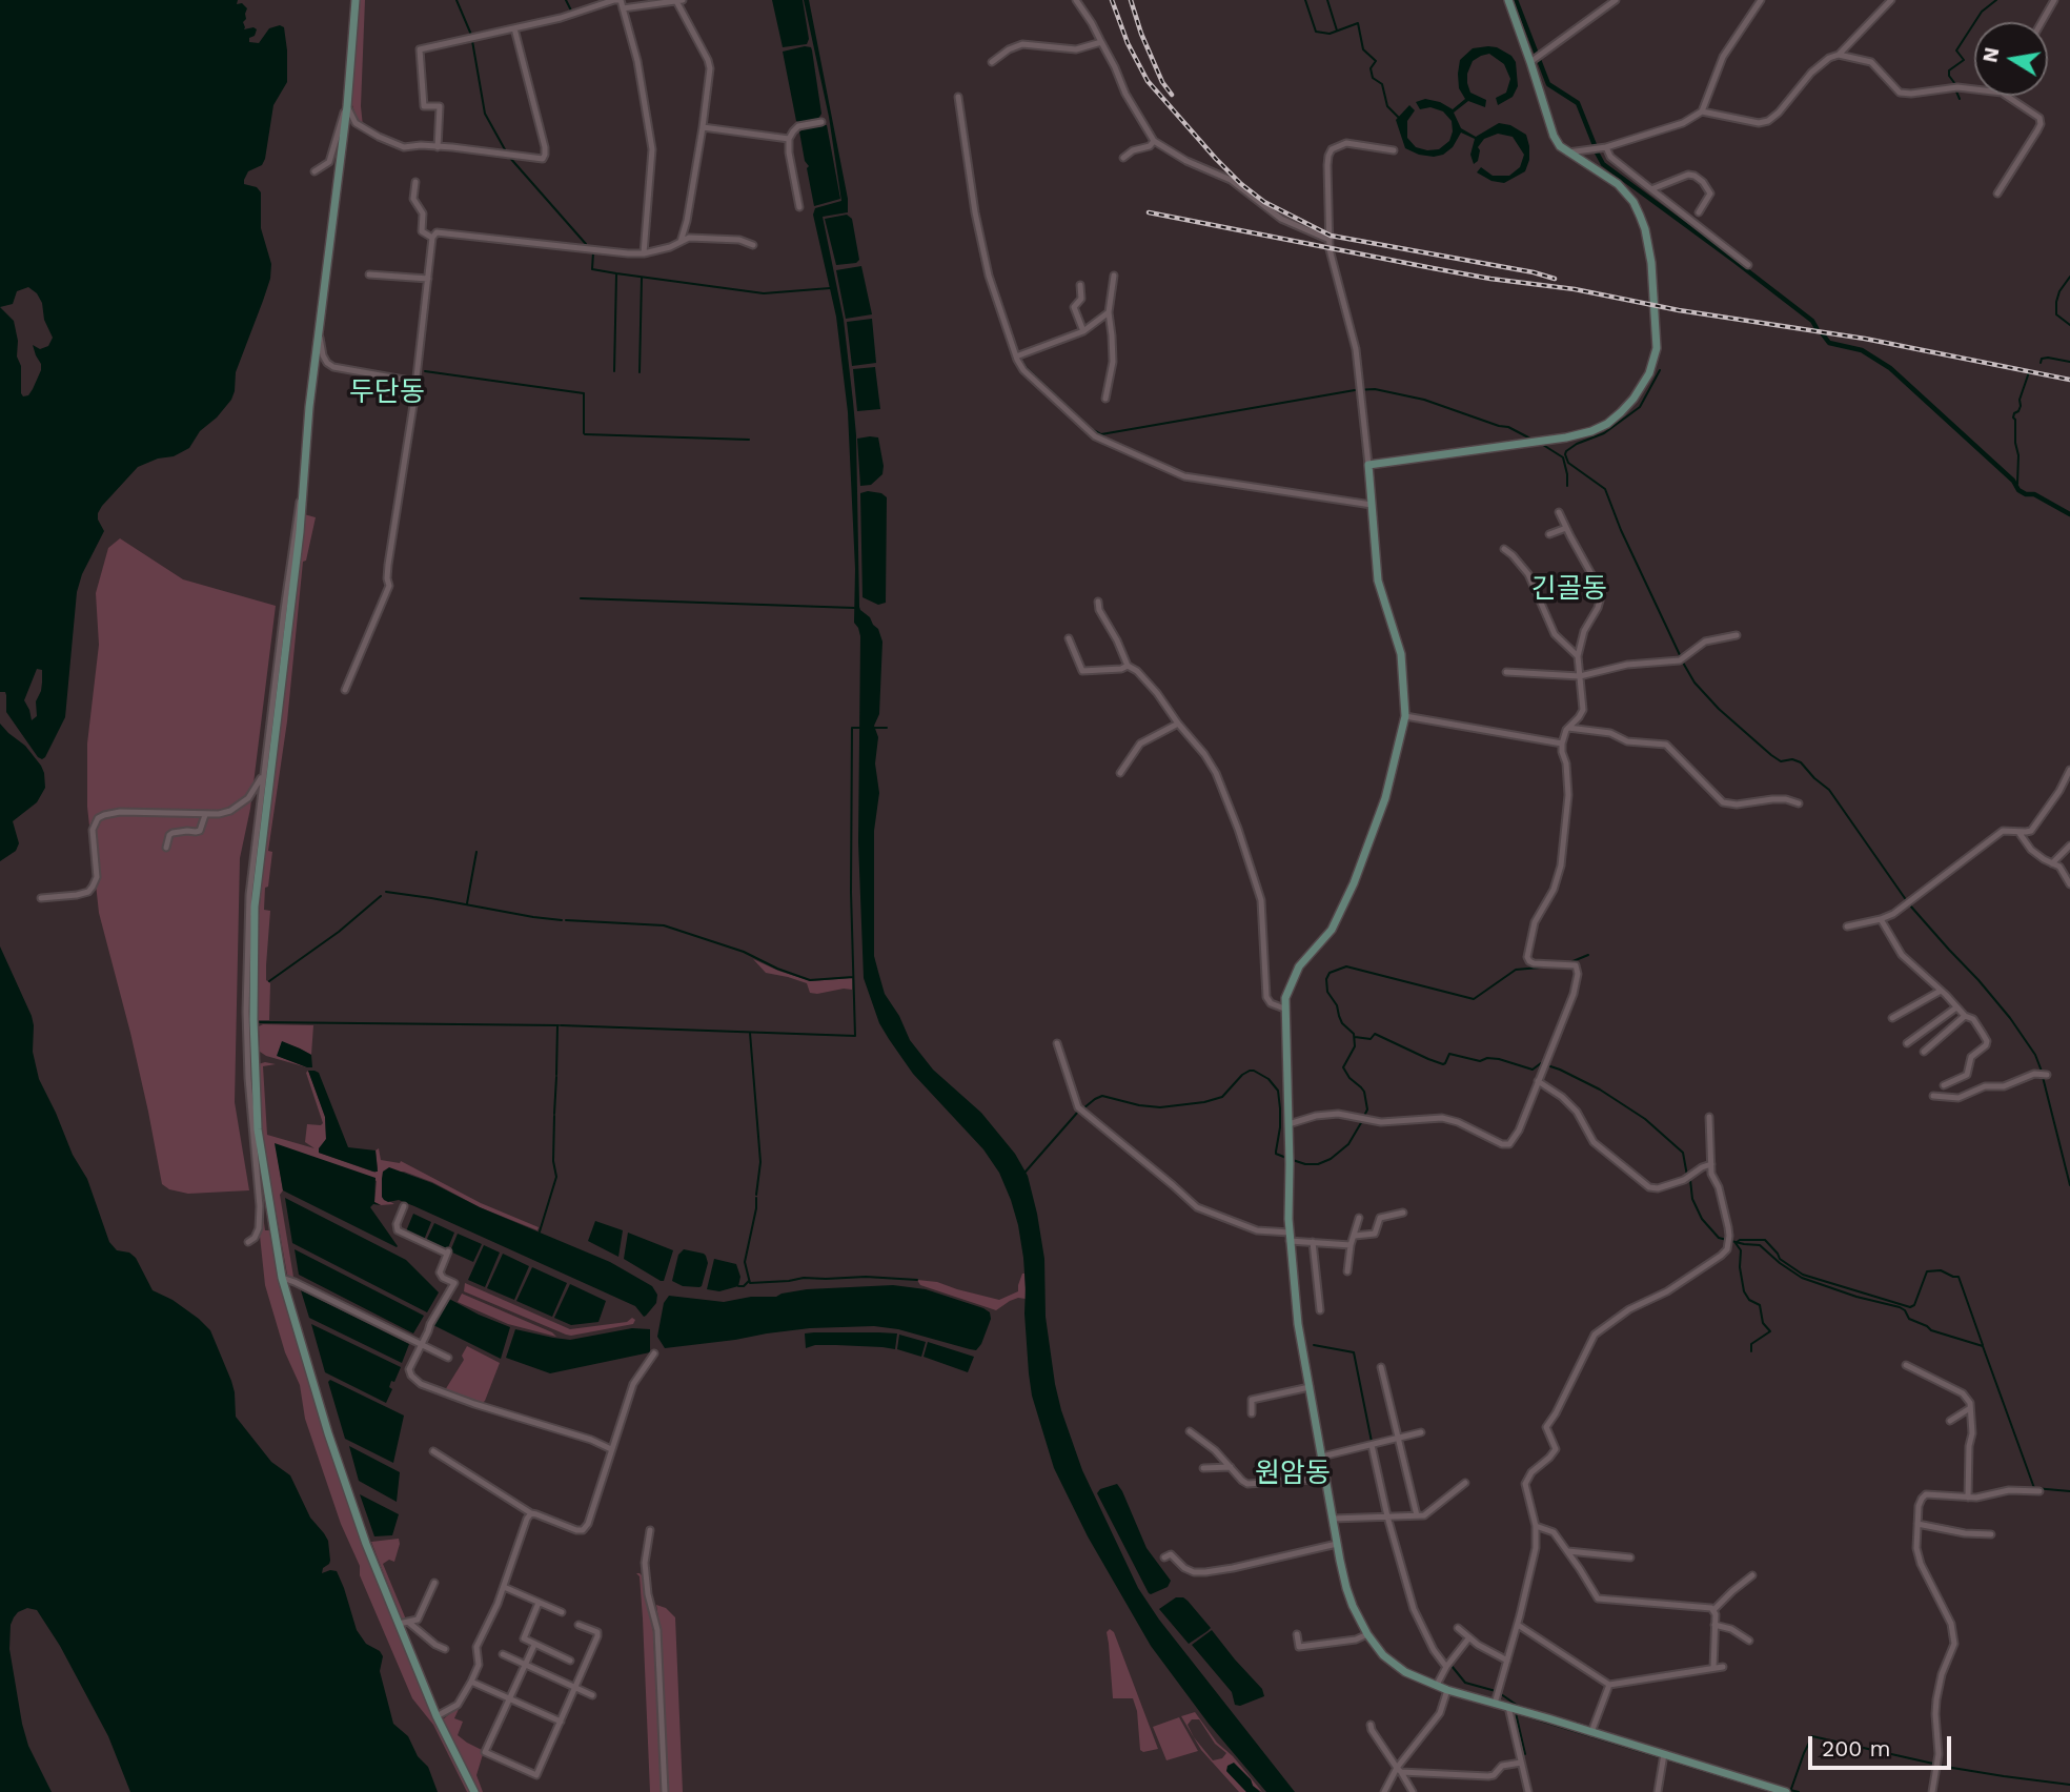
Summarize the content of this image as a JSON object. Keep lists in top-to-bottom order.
{
  "districts": ["두단동", "긴골동", "원암동"],
  "scale_bar": "200 m",
  "north": "left"
}
